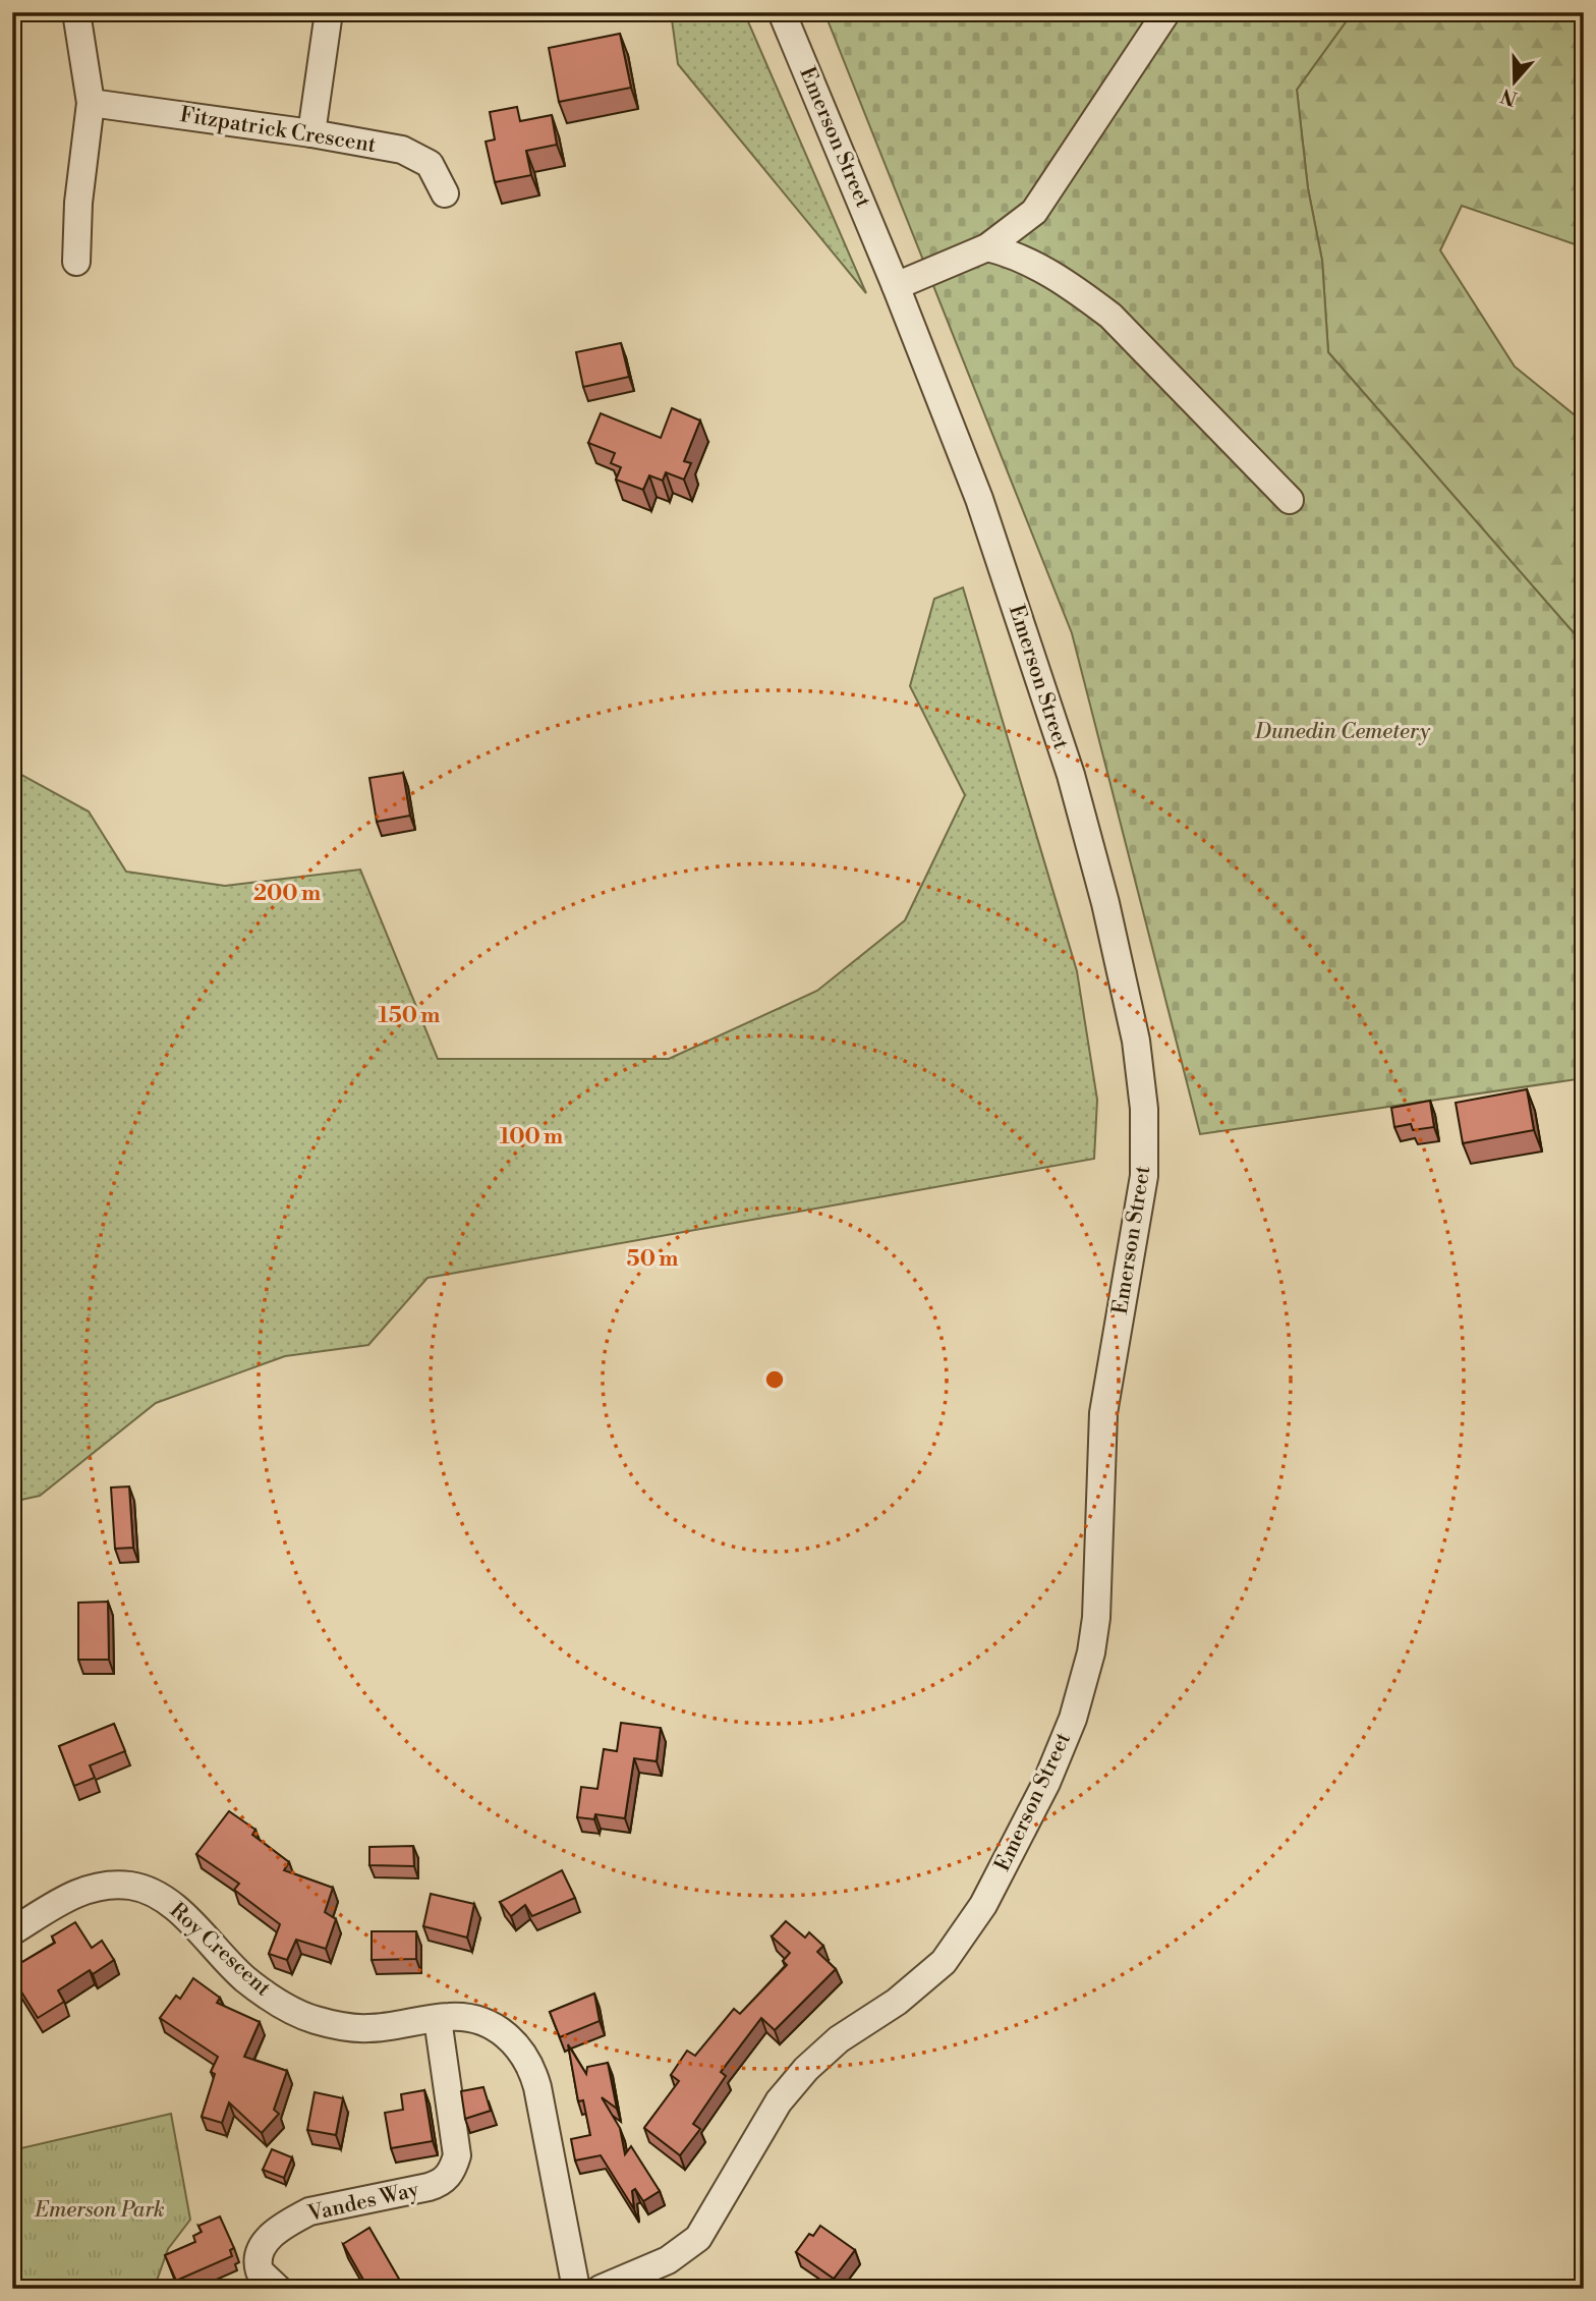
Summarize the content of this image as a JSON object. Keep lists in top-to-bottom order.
{
  "streets": {
    "street": [
      "Fitzpatrick Crescent",
      "Emerson Street",
      "Roy Crescent",
      "Vandes Way"
    ]
  },
  "crossings": [
    ["Roy Crescent", "Vandes Way"]
  ],
  "parks": ["Dunedin Cemetery", "Emerson Park"],
  "north": "bottom",
  "rings": [
    "200 m",
    "150 m",
    "100 m",
    "50 m"
  ]
}
